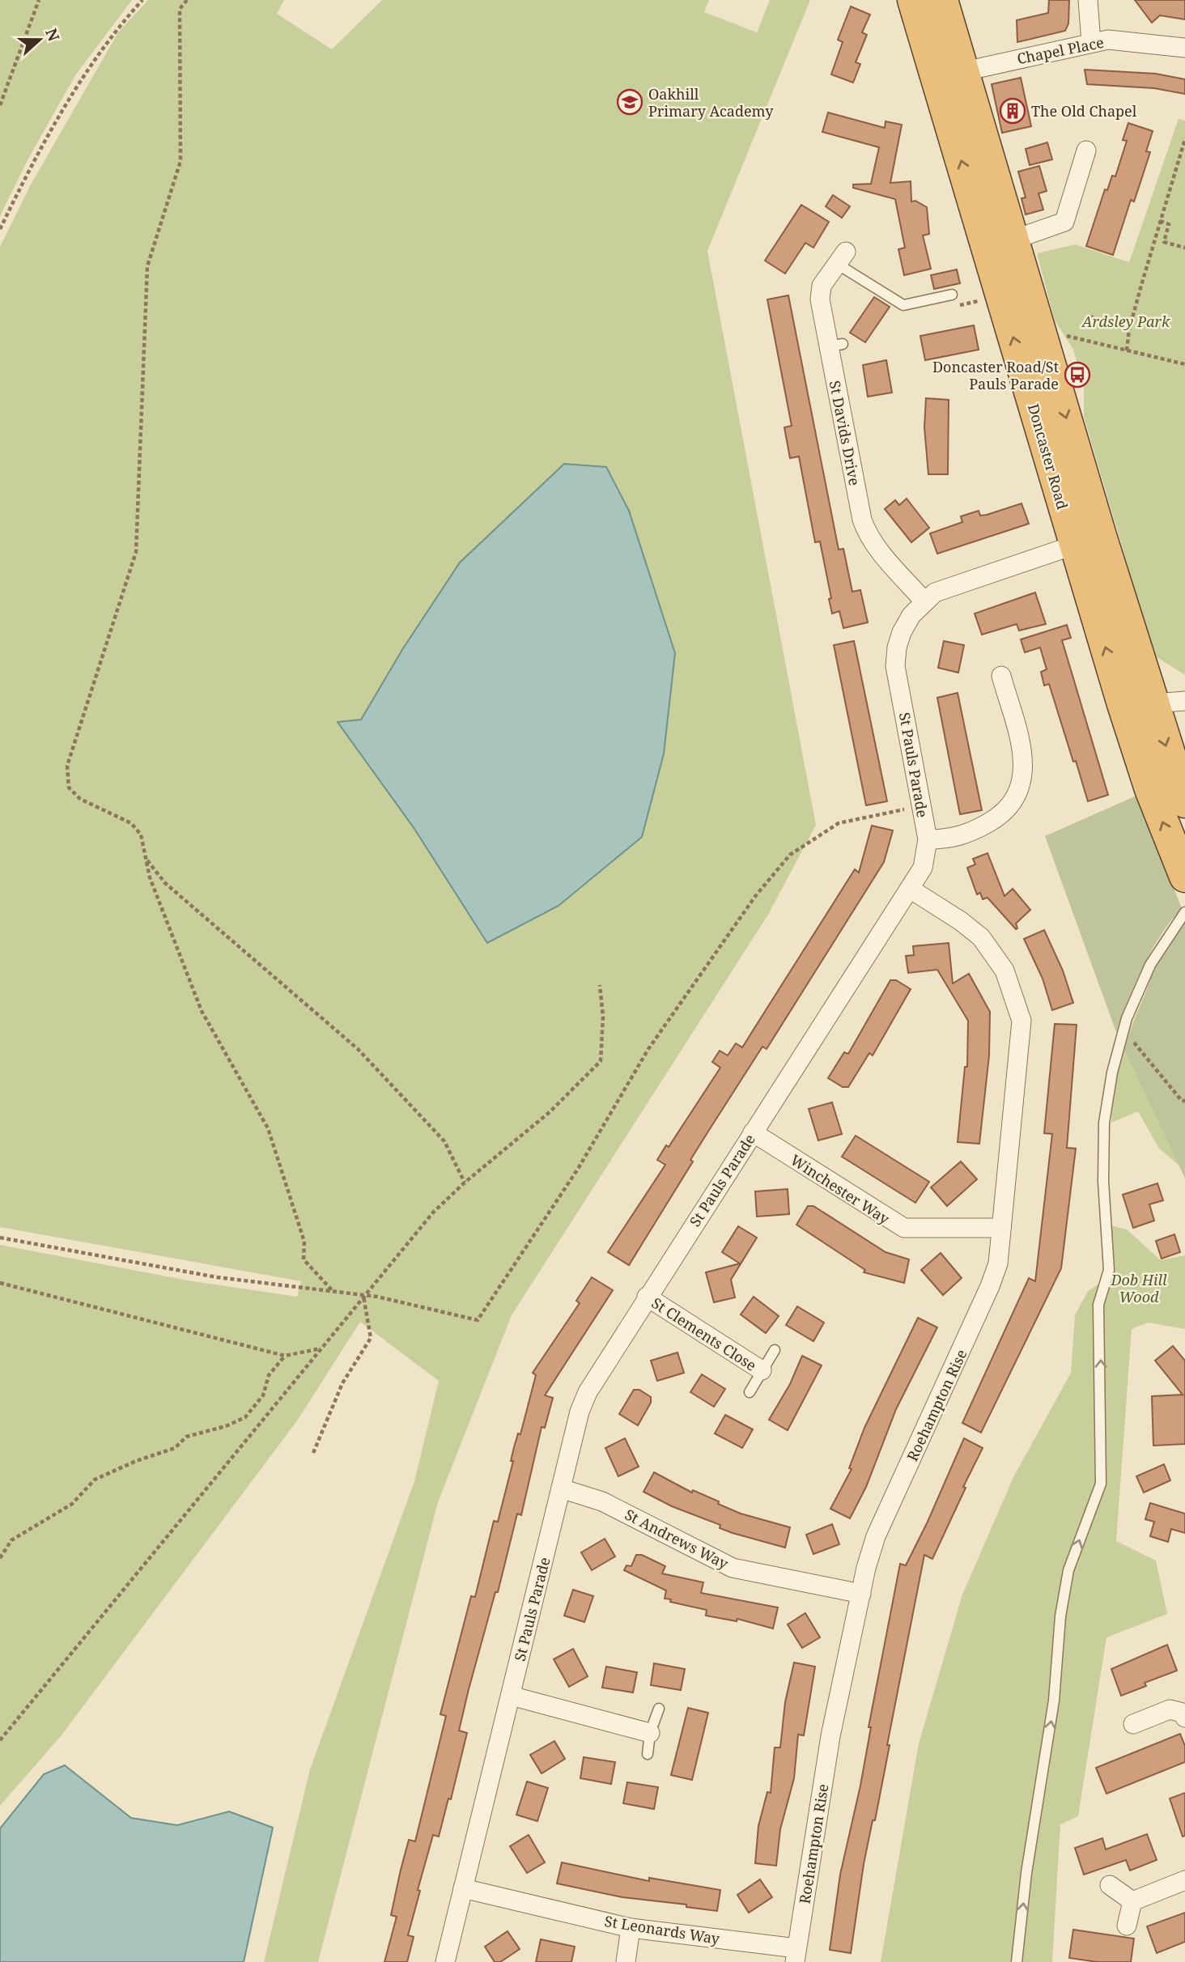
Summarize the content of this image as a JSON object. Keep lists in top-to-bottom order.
{
  "streets": {
    "highway": ["Doncaster Road"],
    "street": [
      "Chapel Place",
      "St Davids Drive",
      "St Pauls Parade",
      "Winchester Way",
      "St Clements Close",
      "Roehampton Rise",
      "St Andrews Way",
      "St Leonards Way"
    ]
  },
  "crossings": [
    ["Chapel Place", "Doncaster Road"],
    ["St Davids Drive", "St Pauls Parade"],
    ["Doncaster Road", "St Pauls Parade"],
    ["St Pauls Parade", "Winchester Way"],
    ["St Pauls Parade", "St Clements Close"],
    ["St Pauls Parade", "Roehampton Rise"],
    ["St Pauls Parade", "St Andrews Way"],
    ["St Pauls Parade", "St Leonards Way"],
    ["Winchester Way", "Roehampton Rise"],
    ["Roehampton Rise", "St Andrews Way"],
    ["Roehampton Rise", "St Leonards Way"]
  ],
  "parks": ["Ardsley Park", "Dob Hill Wood"],
  "places": {
    "school or university": ["Oakhill Primary Academy"],
    "building": ["The Old Chapel"],
    "bus stop": ["Doncaster Road/St Pauls Parade"]
  },
  "north": "right"
}
